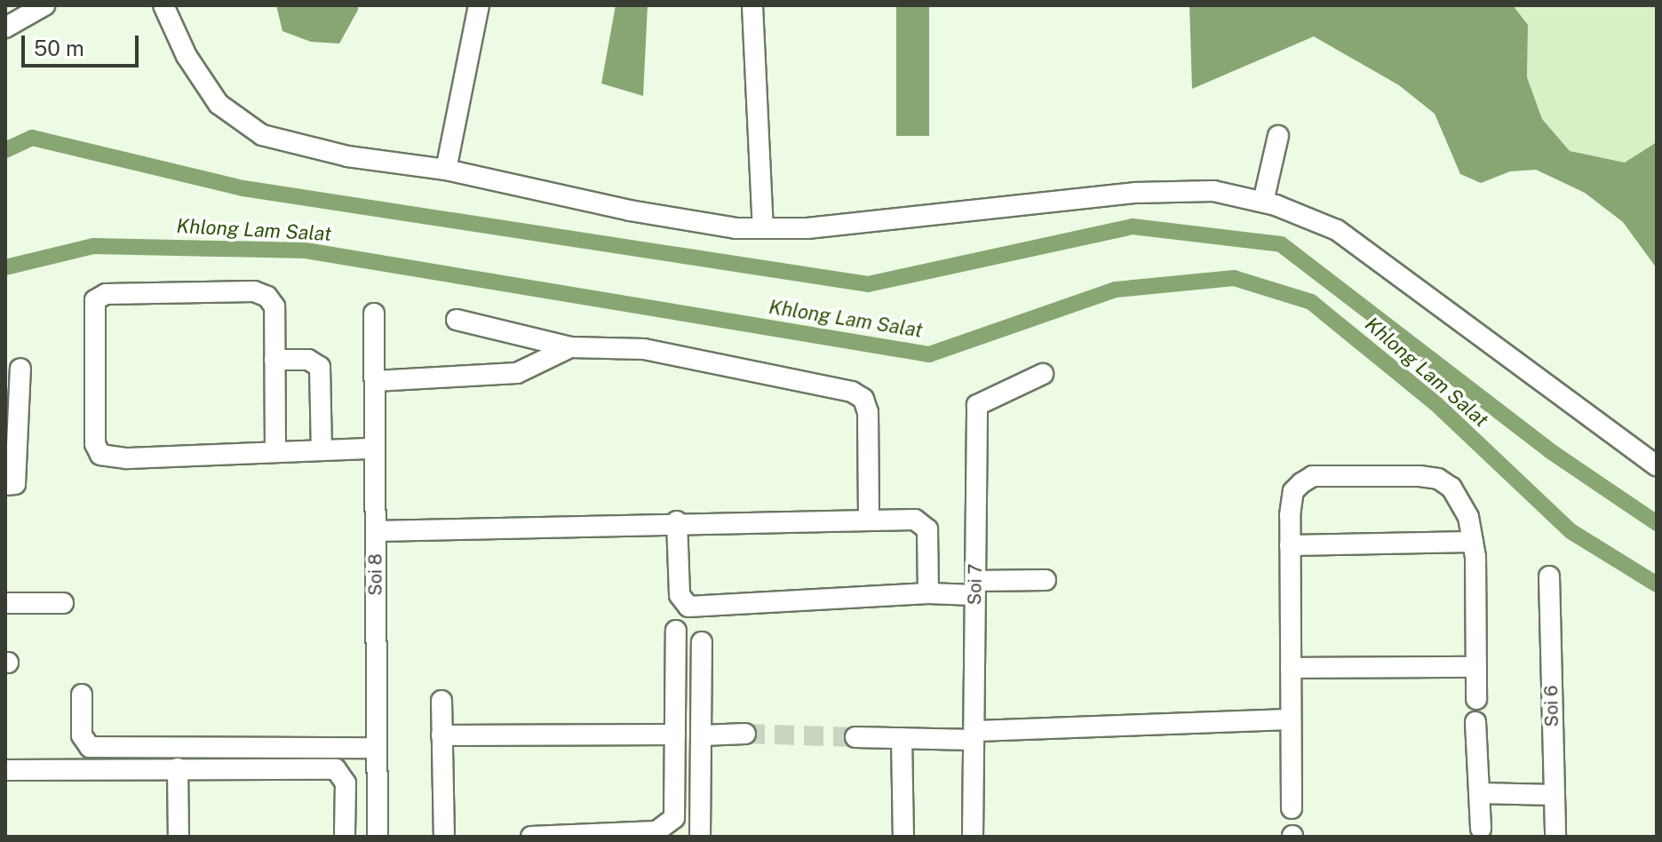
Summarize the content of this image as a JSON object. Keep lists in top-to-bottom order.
{
  "streets": {
    "street": ["Soi 8", "Soi 7", "Soi 6"]
  },
  "water": ["Khlong Lam Salat"],
  "scale_bar": "50 m"
}
